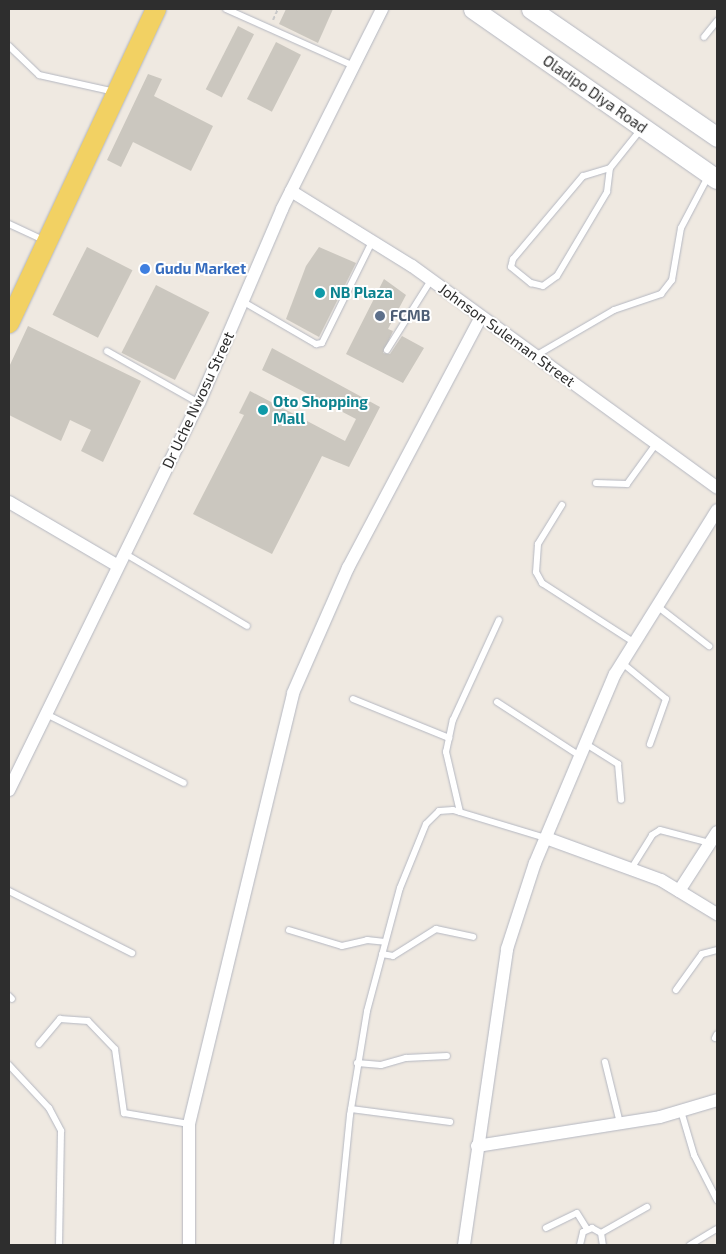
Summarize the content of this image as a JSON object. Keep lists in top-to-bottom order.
{
  "streets": {
    "main road": ["Oladipo Diya Road"],
    "street": ["Johnson Suleman Street", "Dr Uche Nwosu Street"]
  },
  "crossings": [
    ["Johnson Suleman Street", "Dr Uche Nwosu Street"]
  ],
  "places": [
    "Gudu Market",
    "NB Plaza",
    "FCMB",
    "Oto Shopping Mall"
  ]
}
